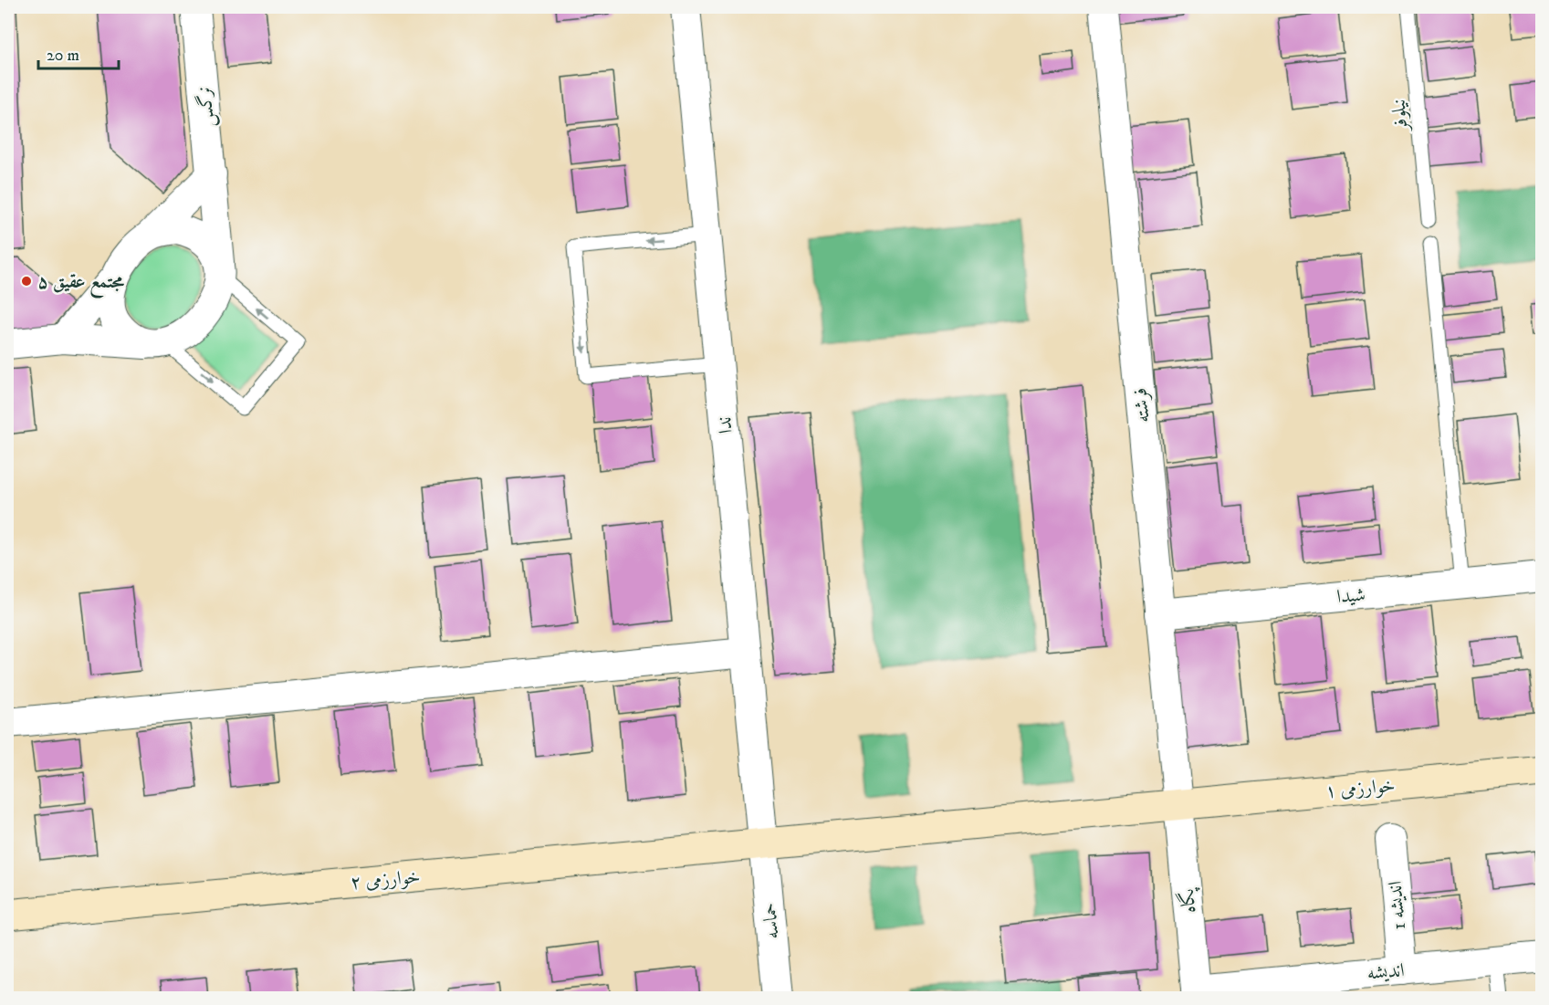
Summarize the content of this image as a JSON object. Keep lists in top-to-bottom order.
{
  "streets": {
    "street": [
      "نرگس",
      "فرشته",
      "ندا",
      "شیدا",
      "خوارزمی ۱",
      "خوارزمی ۲",
      "پگاه",
      "اندیشه 1",
      "حماسه",
      "اندیشه"
    ],
    "lane": ["نیلوفر"]
  },
  "crossings": [
    ["فرشته", "شیدا"],
    ["فرشته", "خوارزمی ۱"],
    ["فرشته", "پگاه"],
    ["ندا", "خوارزمی ۱"],
    ["ندا", "خوارزمی ۲"],
    ["ندا", "حماسه"],
    ["خوارزمی ۱", "خوارزمی ۲"],
    ["خوارزمی ۱", "پگاه"],
    ["خوارزمی ۱", "حماسه"],
    ["خوارزمی ۲", "حماسه"],
    ["پگاه", "اندیشه"],
    ["اندیشه 1", "اندیشه"]
  ],
  "places": ["مجتمع عقیق ۵"],
  "scale_bar": "20 m"
}
